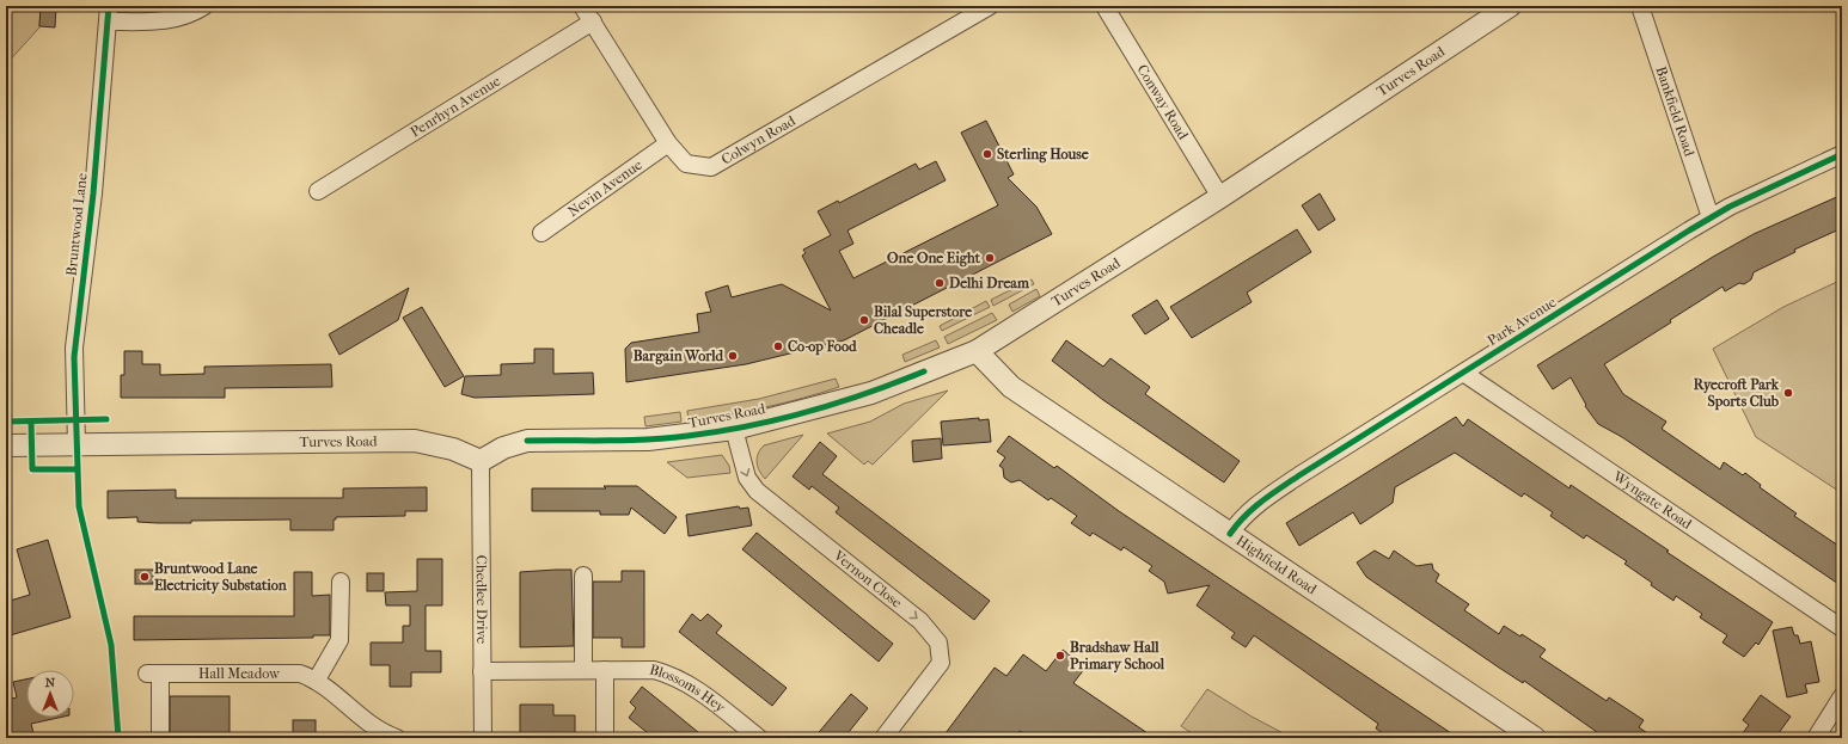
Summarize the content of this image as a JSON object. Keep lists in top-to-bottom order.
{
  "streets": {
    "street": [
      "Turves Road",
      "Conway Road",
      "Penrhyn Avenue",
      "Bankfield Road",
      "Colwyn Road",
      "Nevin Avenue",
      "Bruntwood Lane",
      "Park Avenue",
      "Wyngate Road",
      "Highfield Road",
      "Vernon Close",
      "Chedlee Drive",
      "Hall Meadow",
      "Blossoms Hey"
    ]
  },
  "crossings": [
    ["Turves Road", "Conway Road"],
    ["Turves Road", "Bruntwood Lane"],
    ["Turves Road", "Highfield Road"],
    ["Turves Road", "Vernon Close"],
    ["Turves Road", "Chedlee Drive"],
    ["Penrhyn Avenue", "Colwyn Road"],
    ["Bankfield Road", "Park Avenue"],
    ["Colwyn Road", "Nevin Avenue"],
    ["Park Avenue", "Wyngate Road"],
    ["Park Avenue", "Highfield Road"],
    ["Chedlee Drive", "Blossoms Hey"]
  ],
  "one_way": ["Vernon Close"],
  "places": [
    "Sterling House",
    "One One Eight",
    "Delhi Dream",
    "Bilal Superstore Cheadle",
    "Co-op Food",
    "Bargain World",
    "Ryecroft Park Sports Club",
    "Bruntwood Lane Electricity Substation",
    "Bradshaw Hall Primary School"
  ],
  "north": "top"
}
